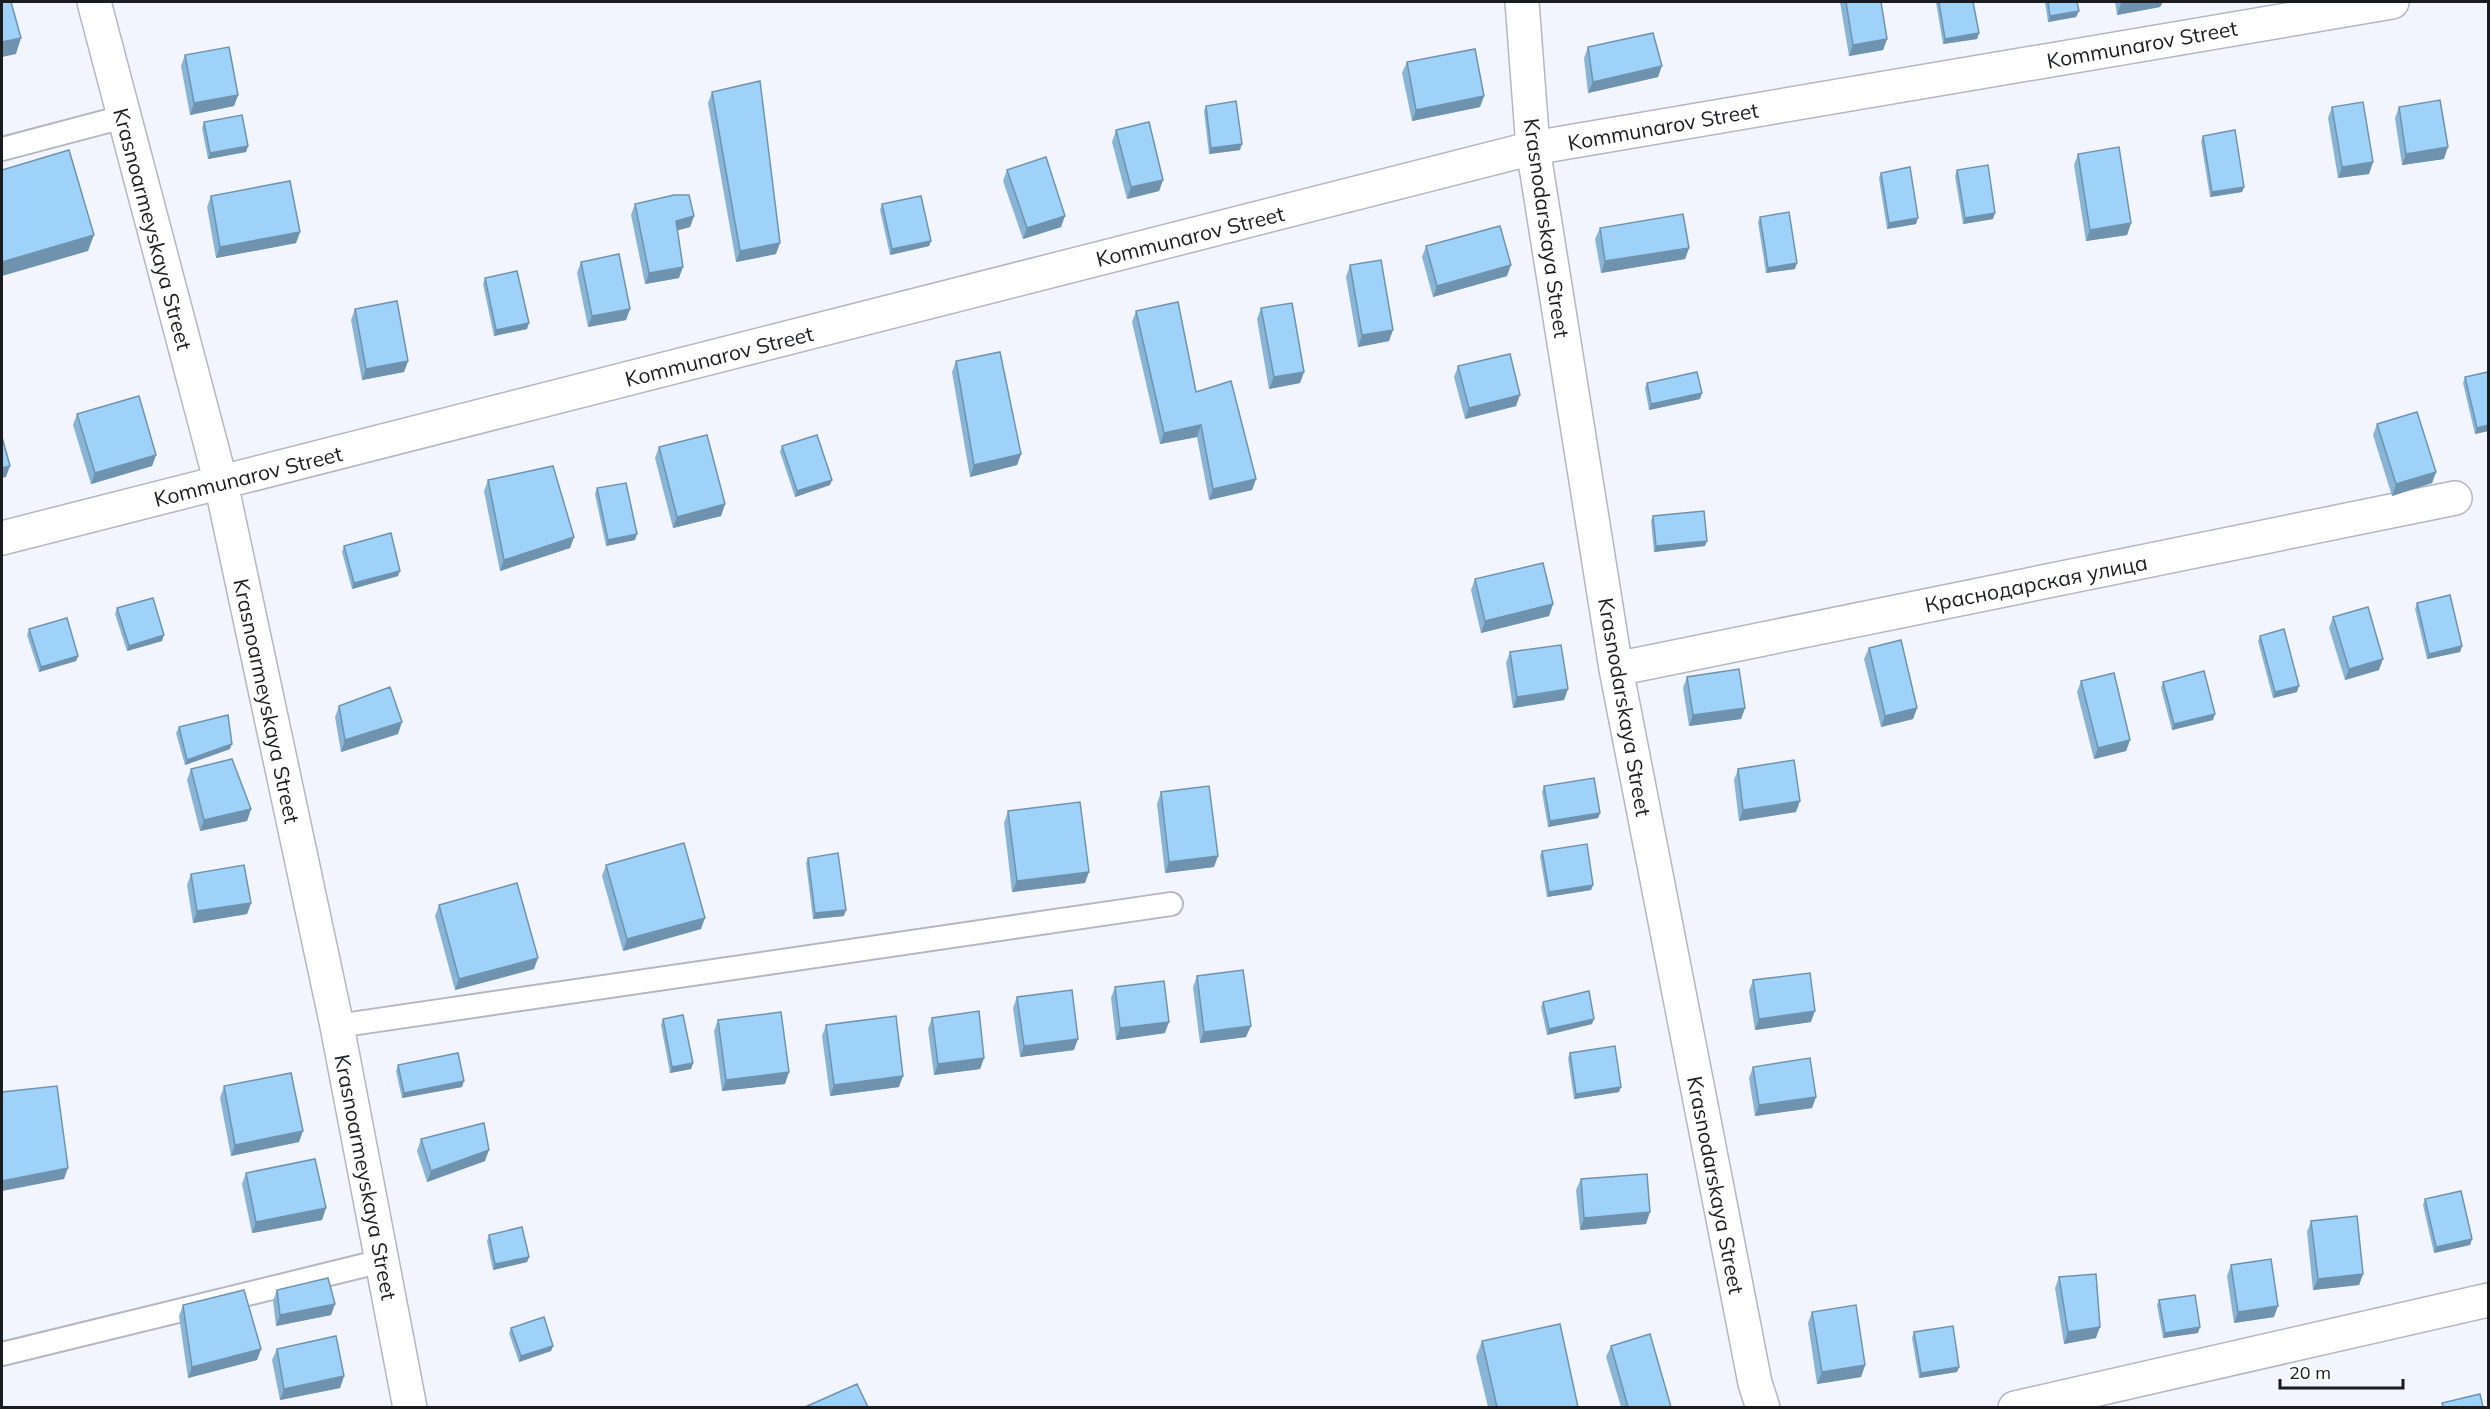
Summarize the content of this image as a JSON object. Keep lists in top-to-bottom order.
{
  "streets": {
    "street": [
      "Kommunarov Street",
      "Krasnodarskaya Street",
      "Krasnoarmeyskaya Street",
      "Краснодарская улица"
    ]
  },
  "crossings": [
    ["Kommunarov Street", "Krasnodarskaya Street"],
    ["Kommunarov Street", "Krasnoarmeyskaya Street"],
    ["Krasnodarskaya Street", "Краснодарская улица"]
  ],
  "scale_bar": "20 m"
}
